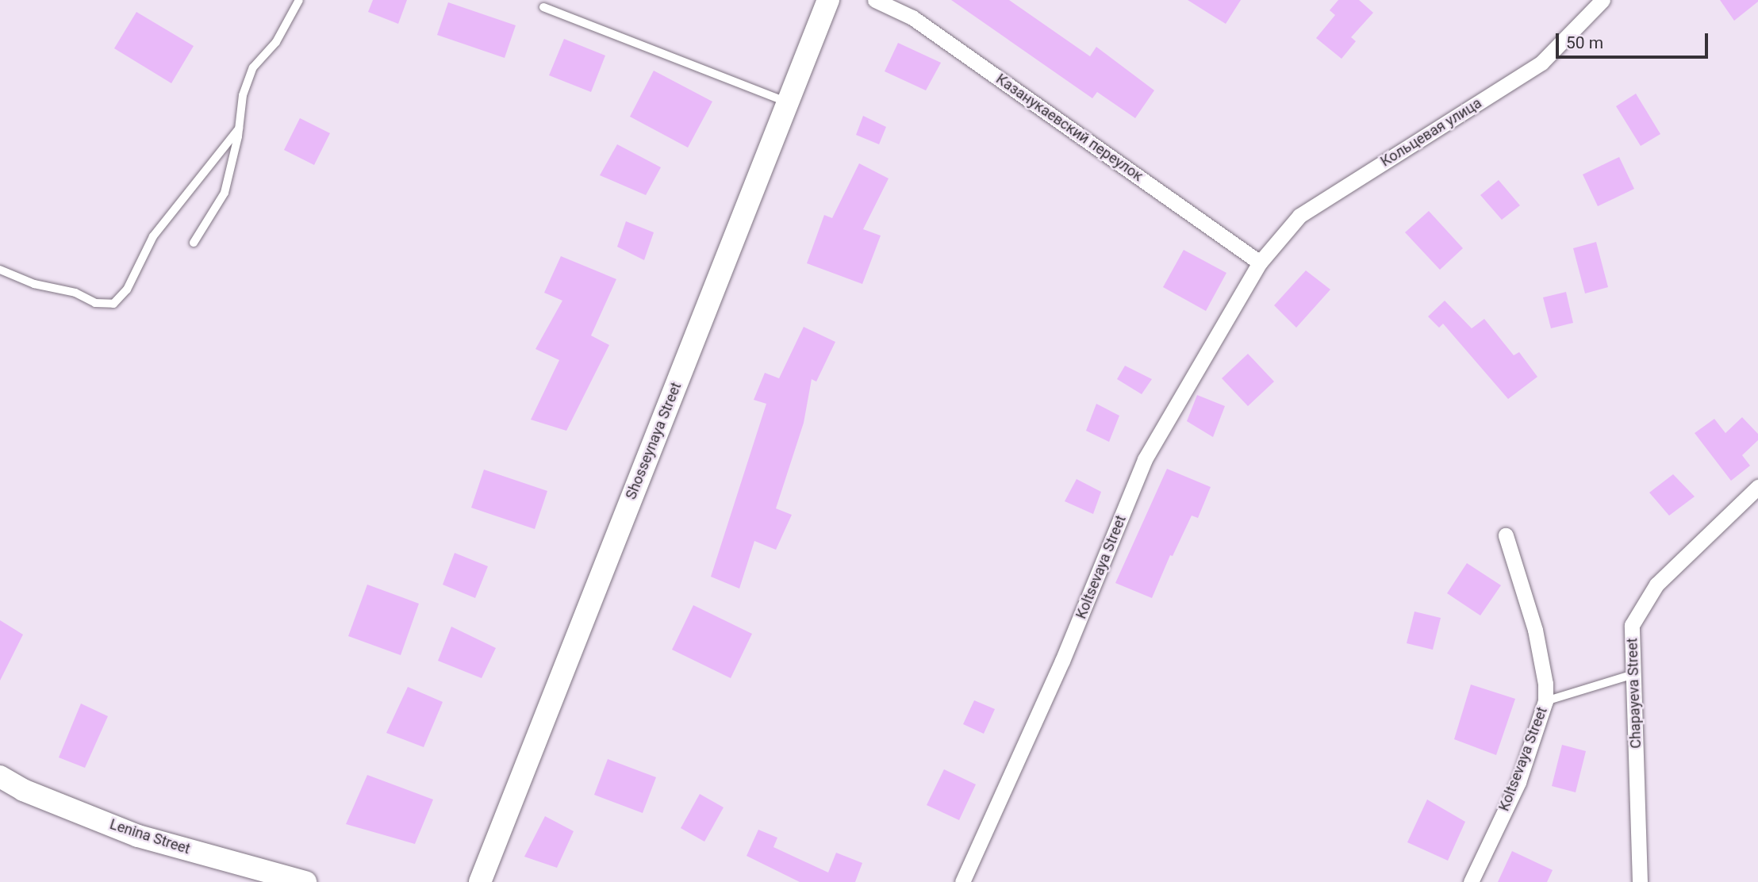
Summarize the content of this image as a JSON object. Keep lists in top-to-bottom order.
{
  "streets": {
    "street": [
      "Казанукаевский переулок",
      "Кольцевая улица",
      "Shosseynaya Street",
      "Koltsevaya Street",
      "Chapayeva Street",
      "Lenina Street"
    ]
  },
  "crossings": [
    ["Казанукаевский переулок", "Кольцевая улица"],
    ["Казанукаевский переулок", "Koltsevaya Street"],
    ["Кольцевая улица", "Koltsevaya Street"]
  ],
  "scale_bar": "50 m"
}
